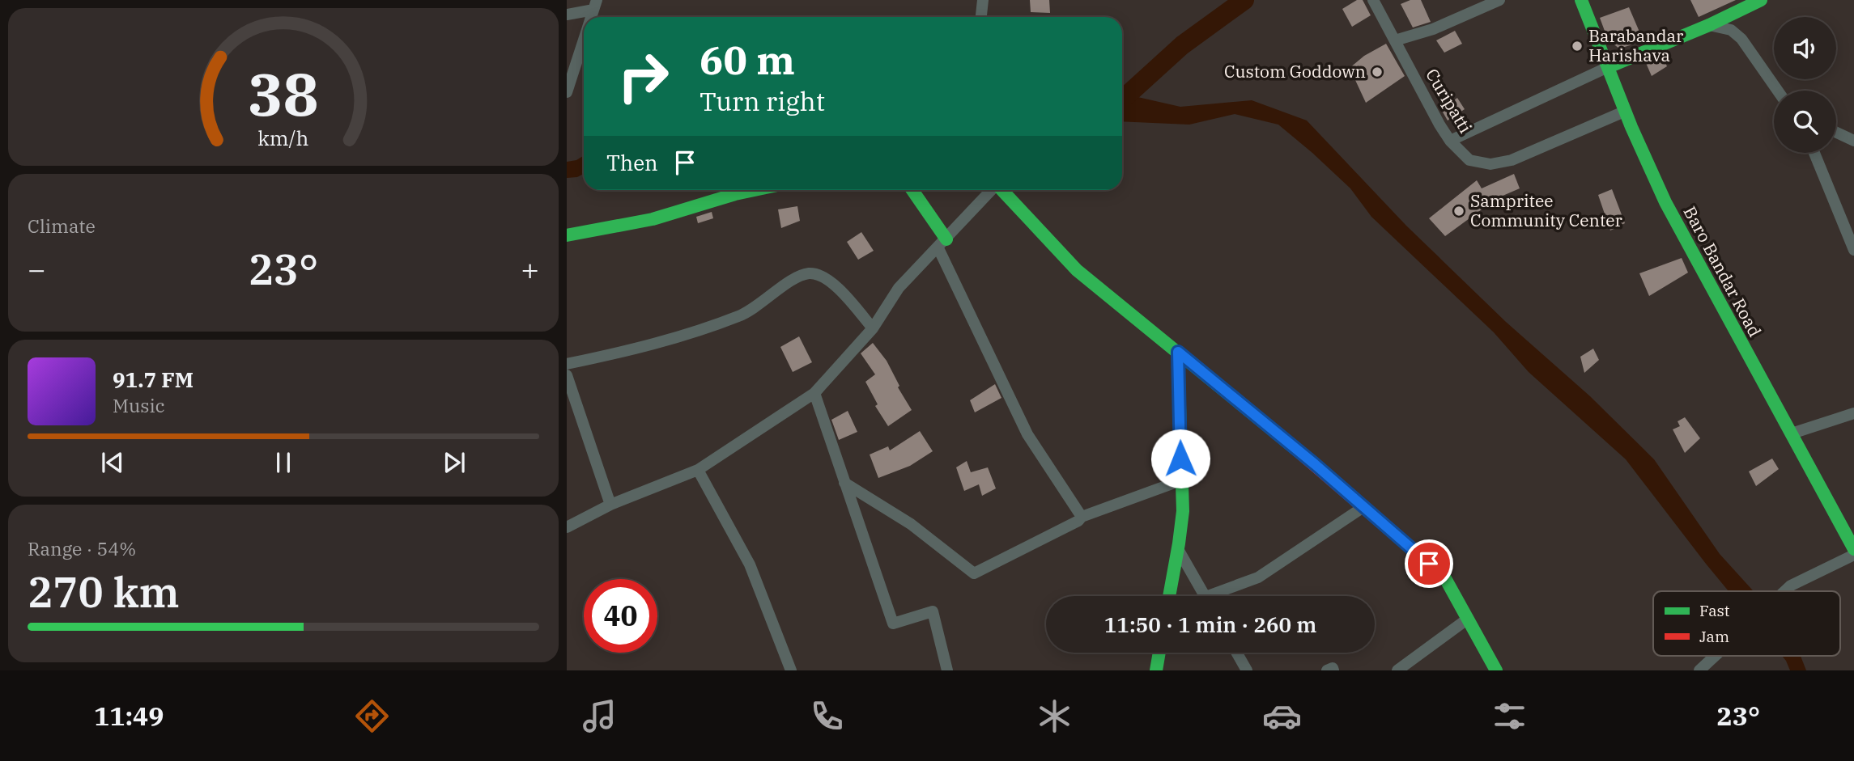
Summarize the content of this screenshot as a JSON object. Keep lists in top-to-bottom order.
{
  "streets": {
    "street": ["Curipatti", "Baro Bandar Road"]
  },
  "crossings": [
    ["Curipatti", "Baro Bandar Road"]
  ],
  "places": ["Barabandar Harishava", "Custom Goddown", "Sampritee Community Center"],
  "legend": ["Fast", "Jam"],
  "page": {
    "turn": ["60 m", "Turn right"],
    "then": "Then",
    "tile": [
      "Climate",
      ["Range · 54%", "270 km"]
    ],
    "heat": ["−", "23°", "+"],
    "song": ["91.7 FM", "Music"],
    "limit": "40",
    "trip": "11:50 · 1 min · 260 m",
    "tabs": ["11:49", "23°"],
    "gauge": ["38", "km/h"]
  }
}
